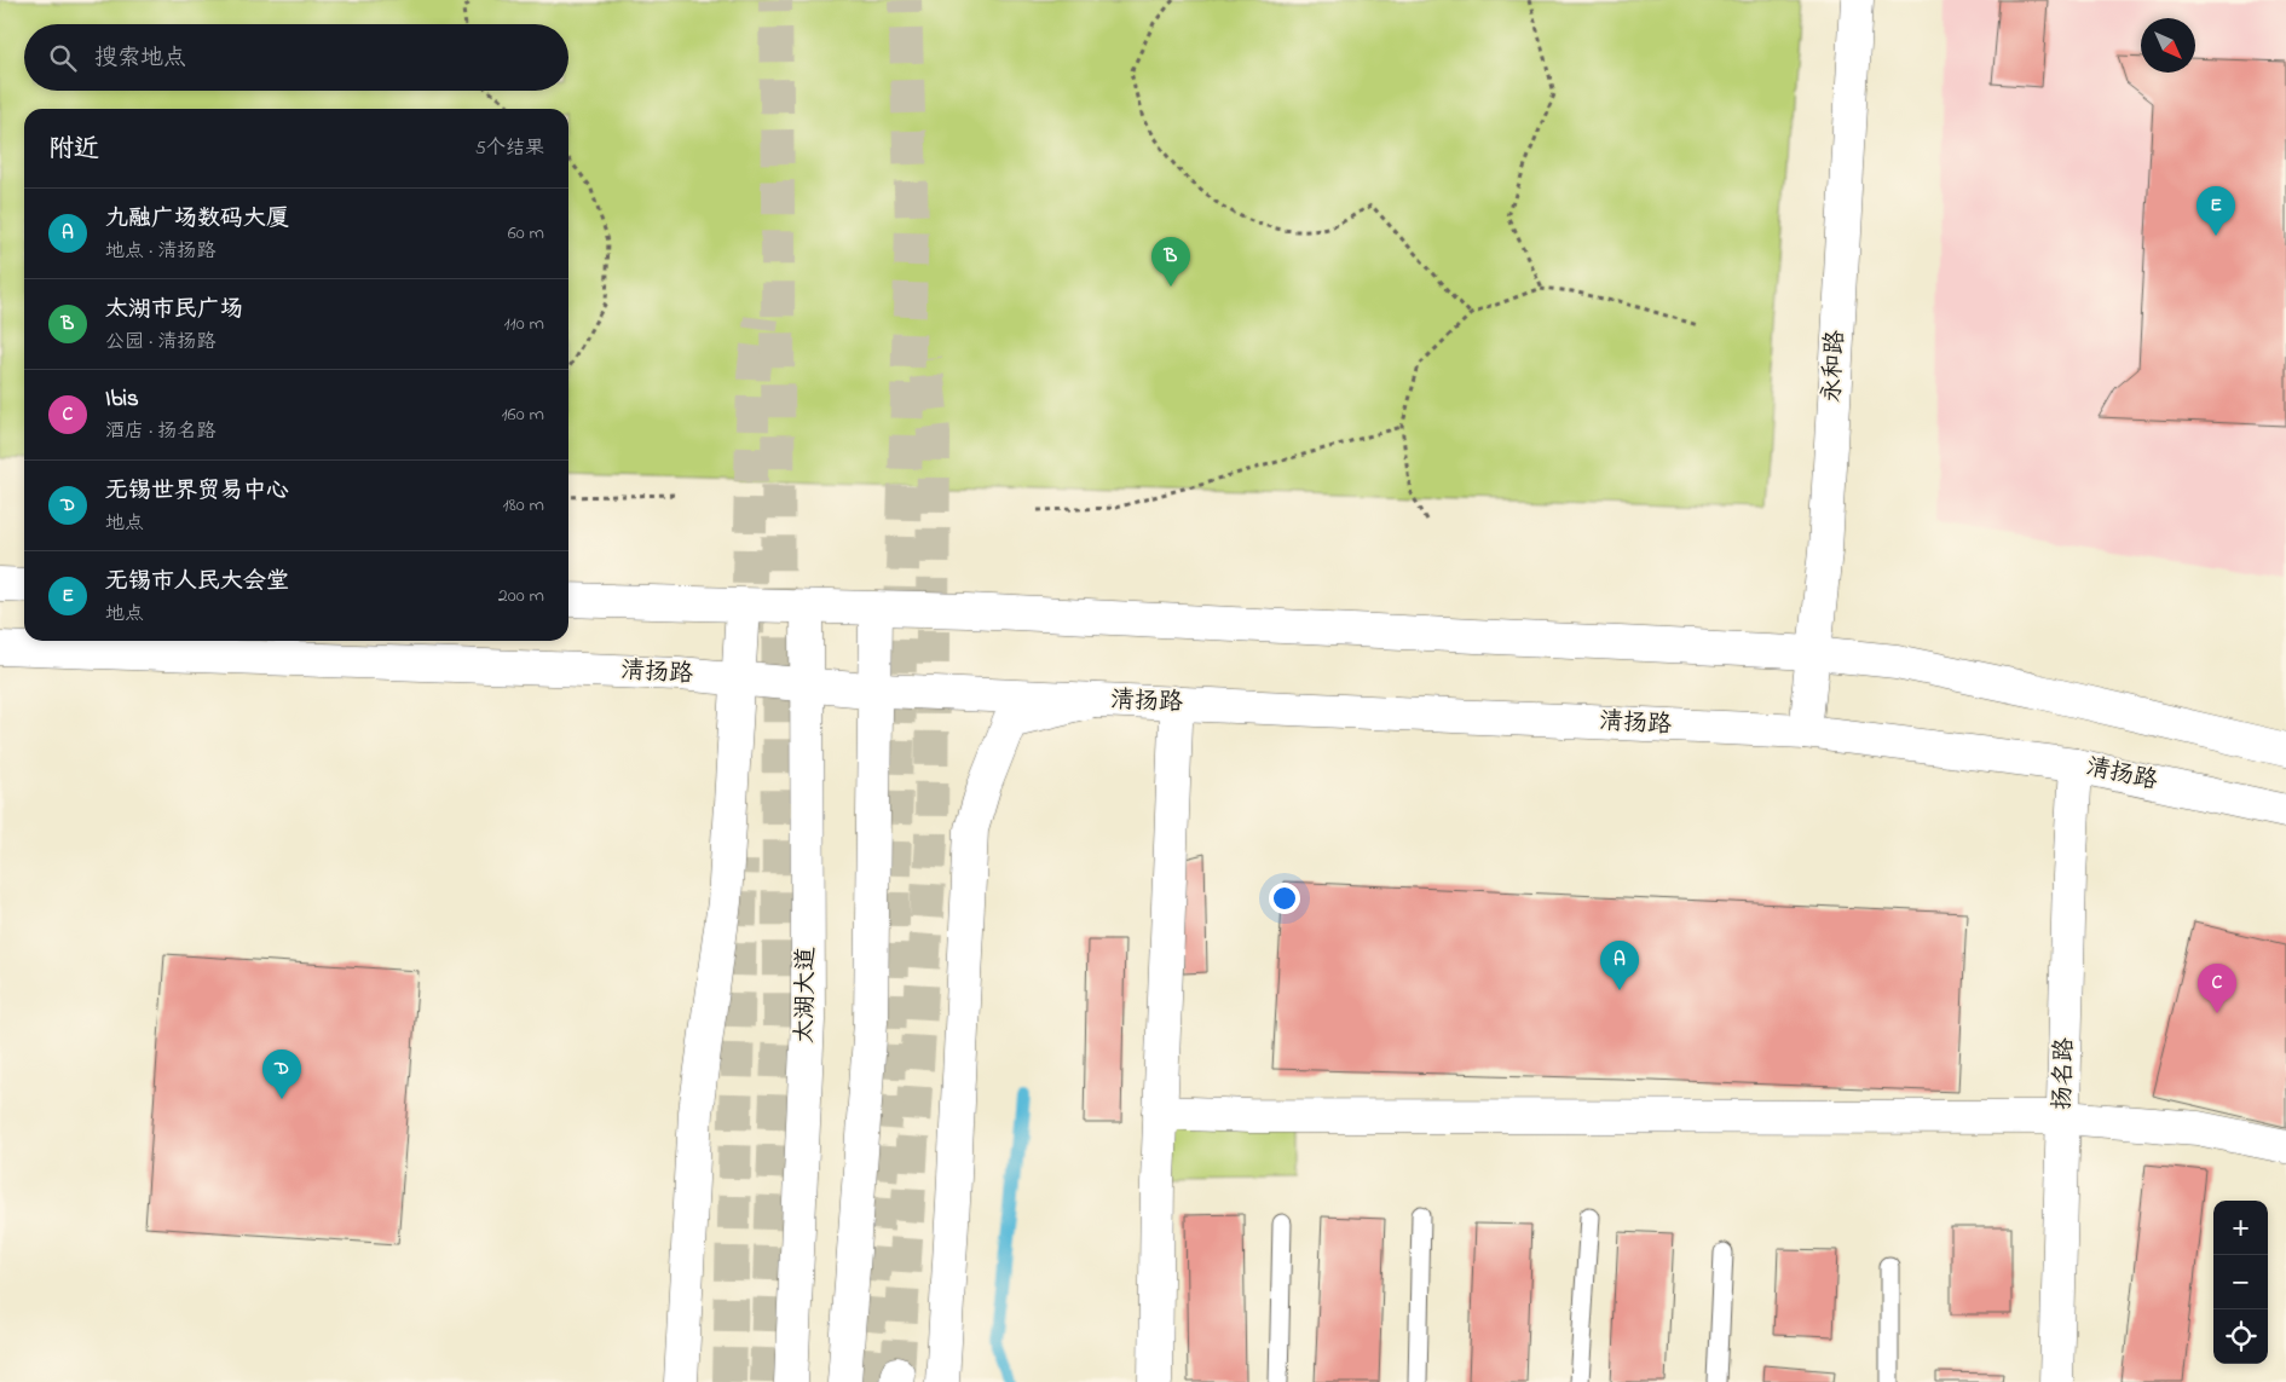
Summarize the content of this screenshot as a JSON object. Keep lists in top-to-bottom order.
{
  "streets": {
    "main road": [
      "永和路",
      "清扬路",
      "太湖大道",
      "扬名路"
    ]
  },
  "crossings": [
    ["永和路", "清扬路"],
    ["清扬路", "太湖大道"],
    ["清扬路", "扬名路"]
  ],
  "north": "bottom right",
  "page": {
    "search": "搜索地点",
    "heading": ["附近", "5个结果"],
    "pins": [
      "E",
      "B",
      "A",
      "C",
      "D"
    ],
    "list": [
      {
        "mark": "A",
        "name": "九融广场数码大厦",
        "note": "地点 · 清扬路",
        "value": "60 m"
      },
      {
        "mark": "B",
        "name": "太湖市民广场",
        "note": "公园 · 清扬路",
        "value": "110 m"
      },
      {
        "mark": "C",
        "name": "Ibis",
        "note": "酒店 · 扬名路",
        "value": "160 m"
      },
      {
        "mark": "D",
        "name": "无锡世界贸易中心",
        "note": "地点",
        "value": "180 m"
      },
      {
        "mark": "E",
        "name": "无锡市人民大会堂",
        "note": "地点",
        "value": "200 m"
      }
    ],
    "map_buttons": ["+", "−"]
  }
}
